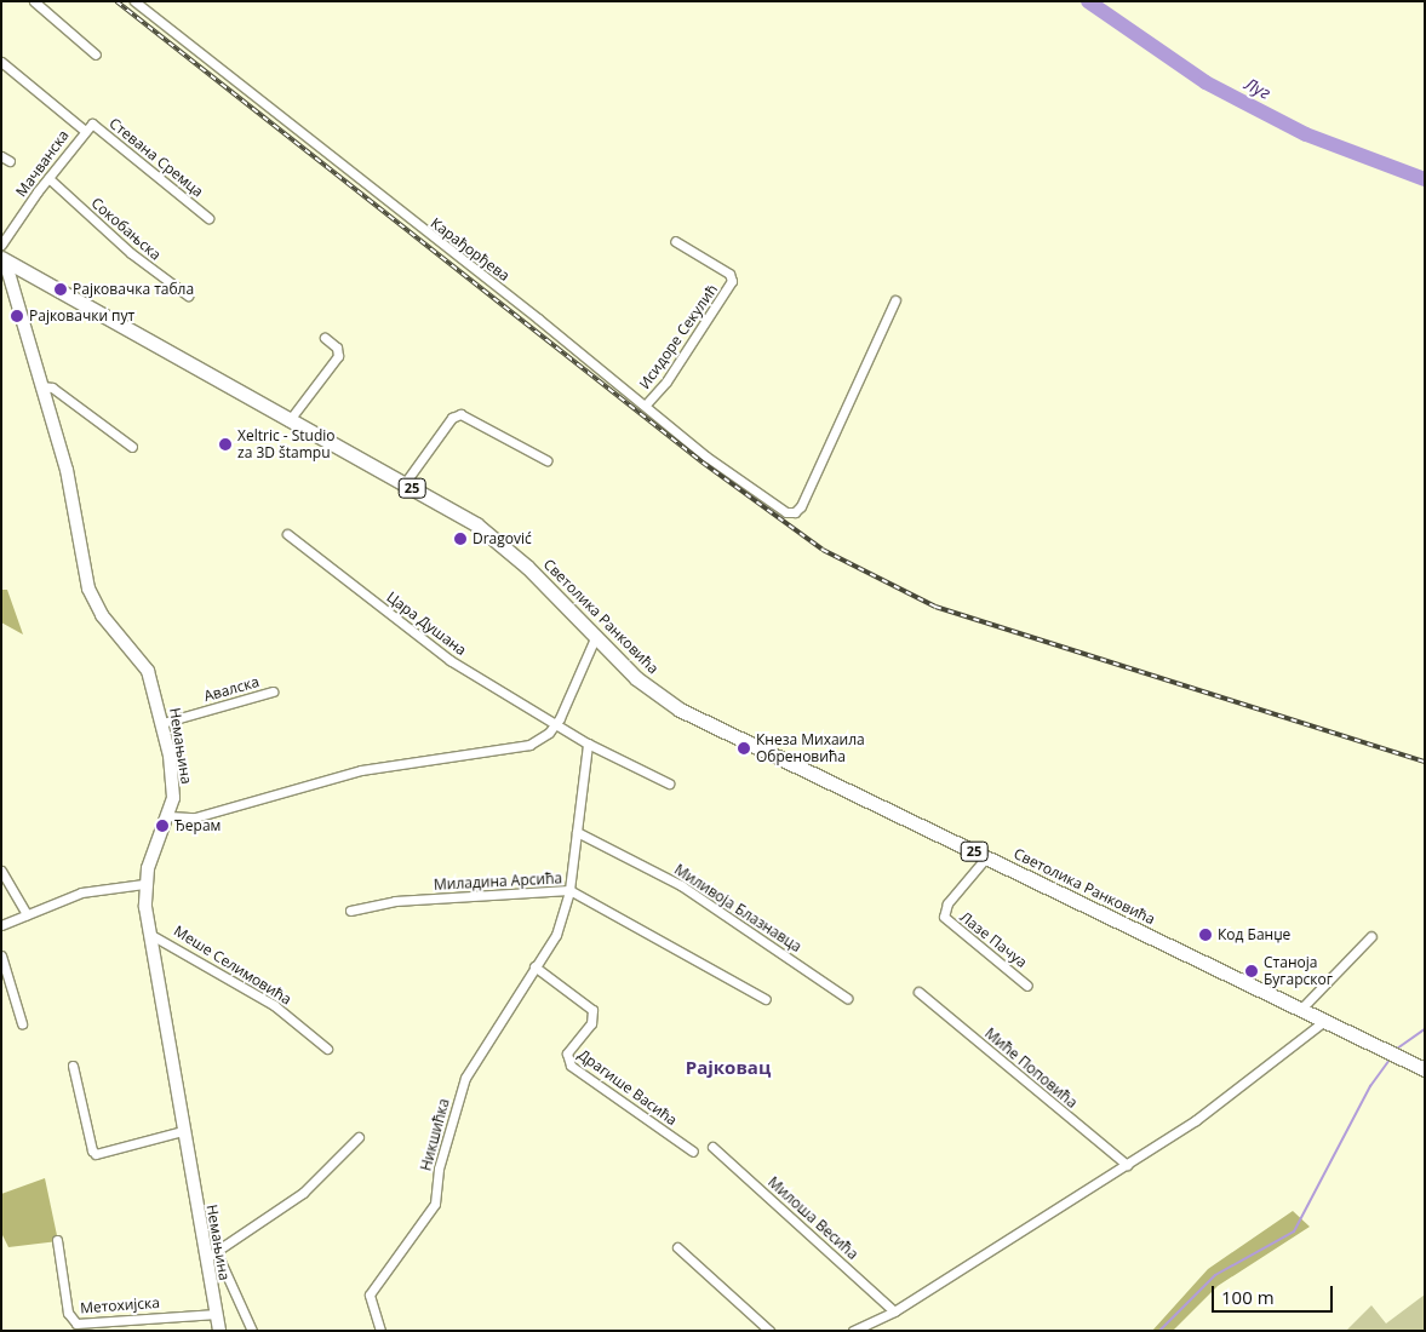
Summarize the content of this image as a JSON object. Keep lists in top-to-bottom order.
{
  "streets": {
    "main road": ["25", "Светолика Ранковића"],
    "street": [
      "Стевана Сремца",
      "Мачванска",
      "Сокобањска",
      "Карађорђева",
      "Исидоре Секулић",
      "Цара Душана",
      "Авалска",
      "Немањина",
      "Миладина Арсића",
      "Миливоја Блазнавца",
      "Лазе Пачуа",
      "Меше Селимовића",
      "Миће Поповића",
      "Драгише Васића",
      "Никшићка",
      "Милоша Весића",
      "Метохијска"
    ]
  },
  "crossings": [
    ["Стевана Сремца", "Мачванска"],
    ["Мачванска", "Сокобањска"],
    ["Карађорђева", "Исидоре Секулић"],
    ["Светолика Ранковића", "Немањина"],
    ["Светолика Ранковића", "Лазе Пачуа"],
    ["Авалска", "Немањина"],
    ["Немањина", "Меше Селимовића"],
    ["Немањина", "Метохијска"],
    ["Драгише Васића", "Никшићка"]
  ],
  "districts": ["Рајковац"],
  "water": ["Луг"],
  "places": [
    "Рајковачка табла",
    "Рајковачки пут",
    "Xeltric - Studio za 3D štampu",
    "Dragović",
    "Кнеза Михаила Обреновића",
    "Ђерам",
    "Код Банџе",
    "Станоја Бугарског"
  ],
  "scale_bar": "100 m"
}
